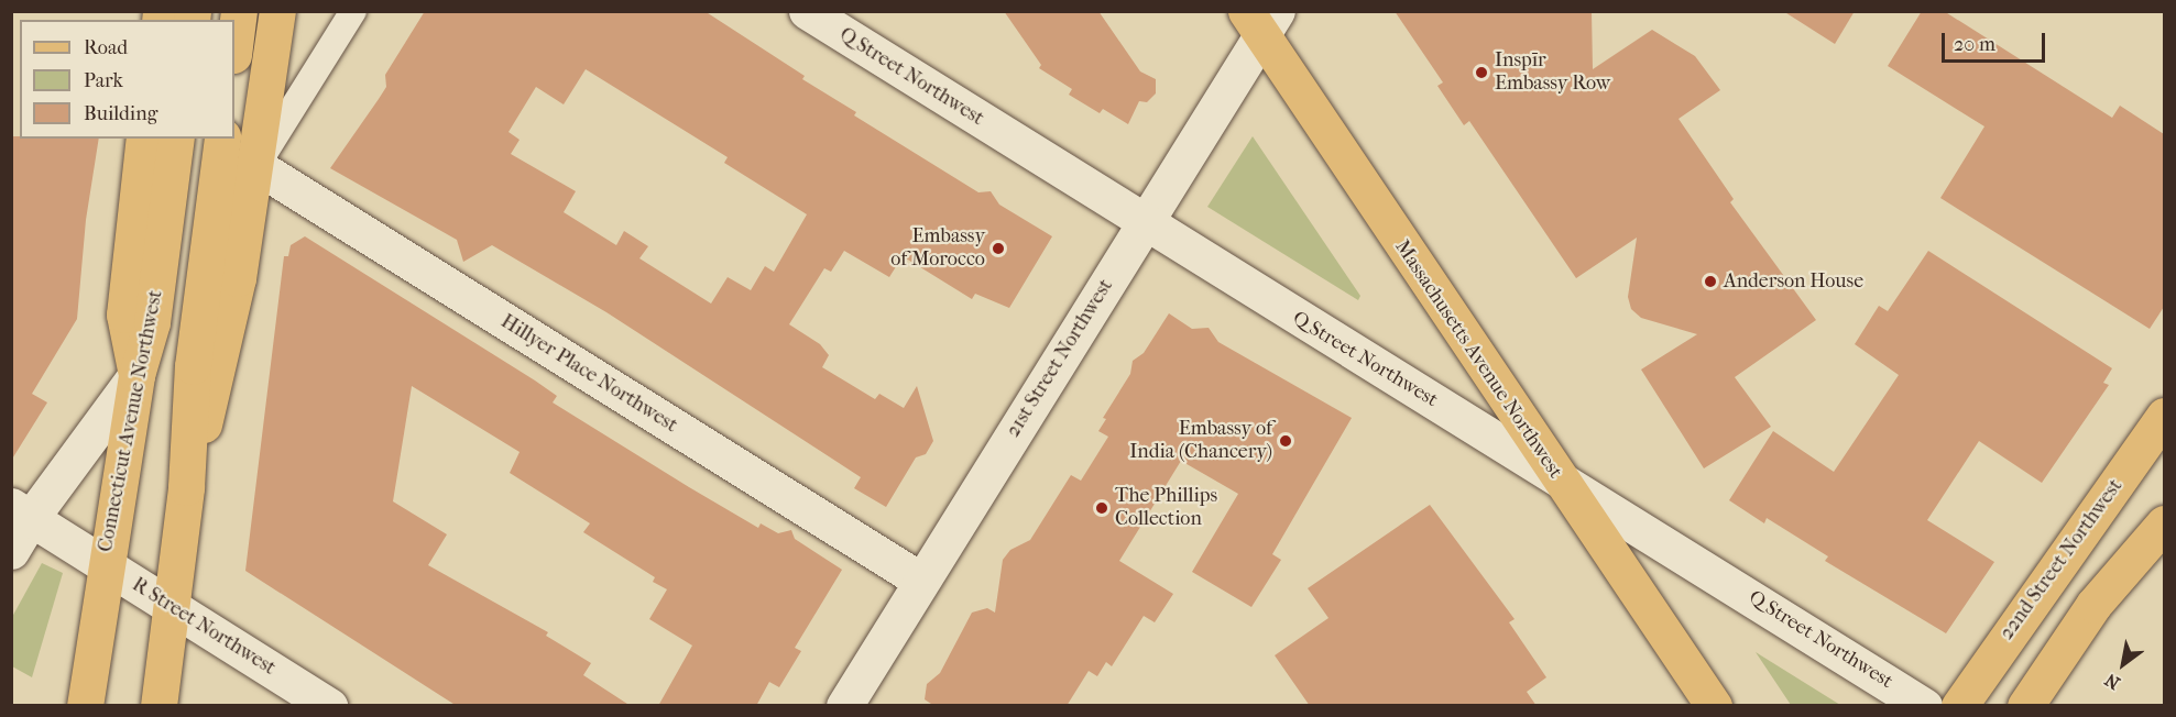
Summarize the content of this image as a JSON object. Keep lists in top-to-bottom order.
{
  "streets": {
    "main road": ["Massachusetts Avenue Northwest", "Connecticut Avenue Northwest", "22nd Street Northwest"],
    "street": [
      "Q Street Northwest",
      "21st Street Northwest",
      "Hillyer Place Northwest",
      "R Street Northwest"
    ]
  },
  "crossings": [
    ["Q Street Northwest", "21st Street Northwest"],
    ["Q Street Northwest", "Massachusetts Avenue Northwest"],
    ["21st Street Northwest", "Massachusetts Avenue Northwest"],
    ["21st Street Northwest", "Hillyer Place Northwest"],
    ["Connecticut Avenue Northwest", "R Street Northwest"]
  ],
  "places": [
    "Inspīr Embassy Row",
    "Embassy of Morocco",
    "Anderson House",
    "Embassy of India (Chancery)",
    "The Phillips Collection"
  ],
  "legend": ["Road", "Park", "Building"],
  "scale_bar": "20 m",
  "north": "bottom left"
}
